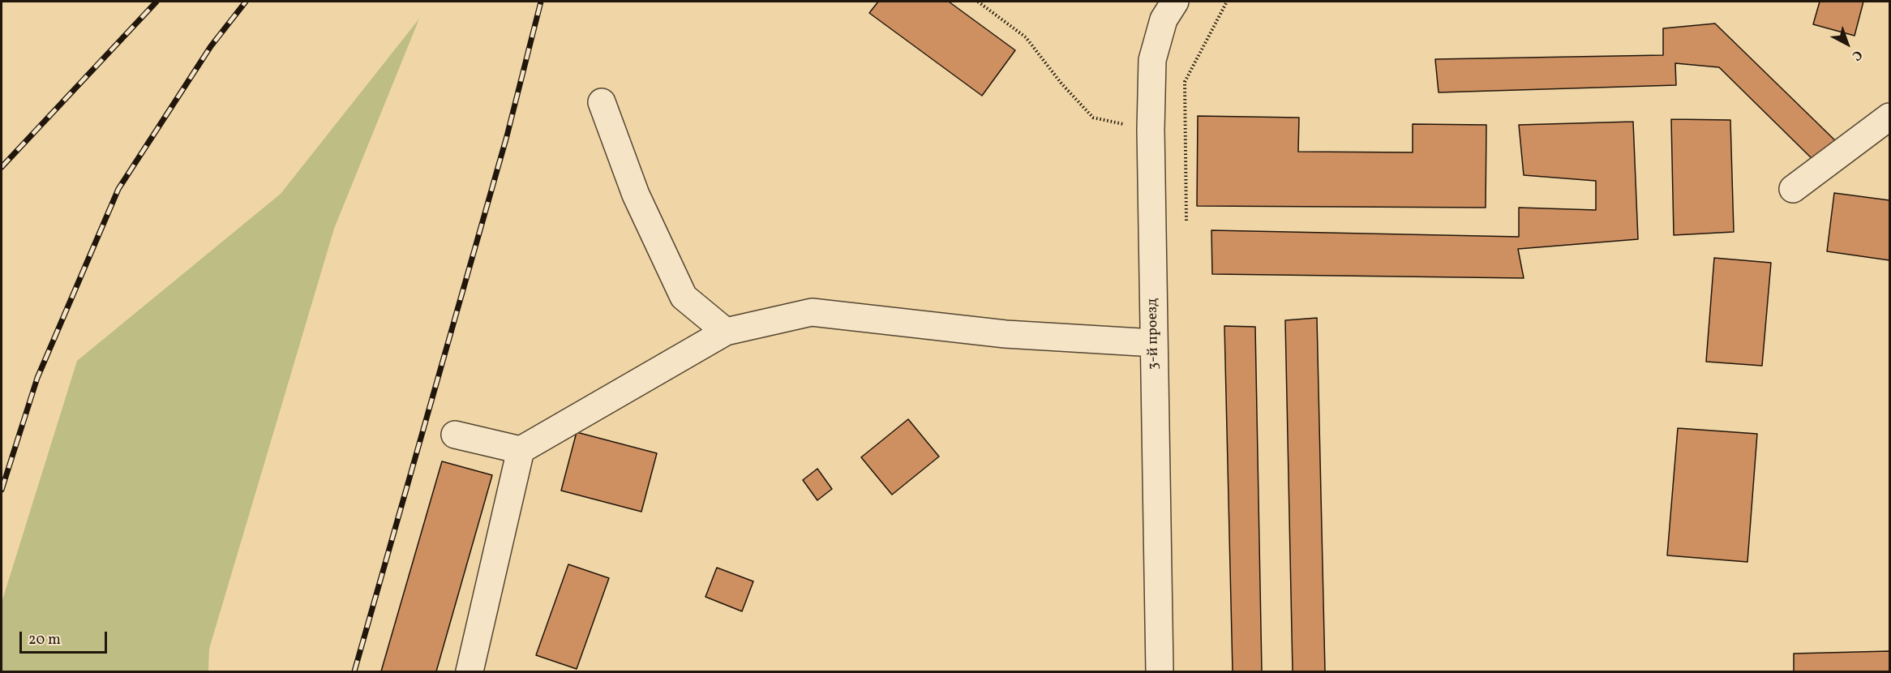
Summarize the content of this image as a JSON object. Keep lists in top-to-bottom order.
{
  "streets": {
    "street": ["3-й проезд"]
  },
  "scale_bar": "20 m",
  "north": "bottom right"
}
